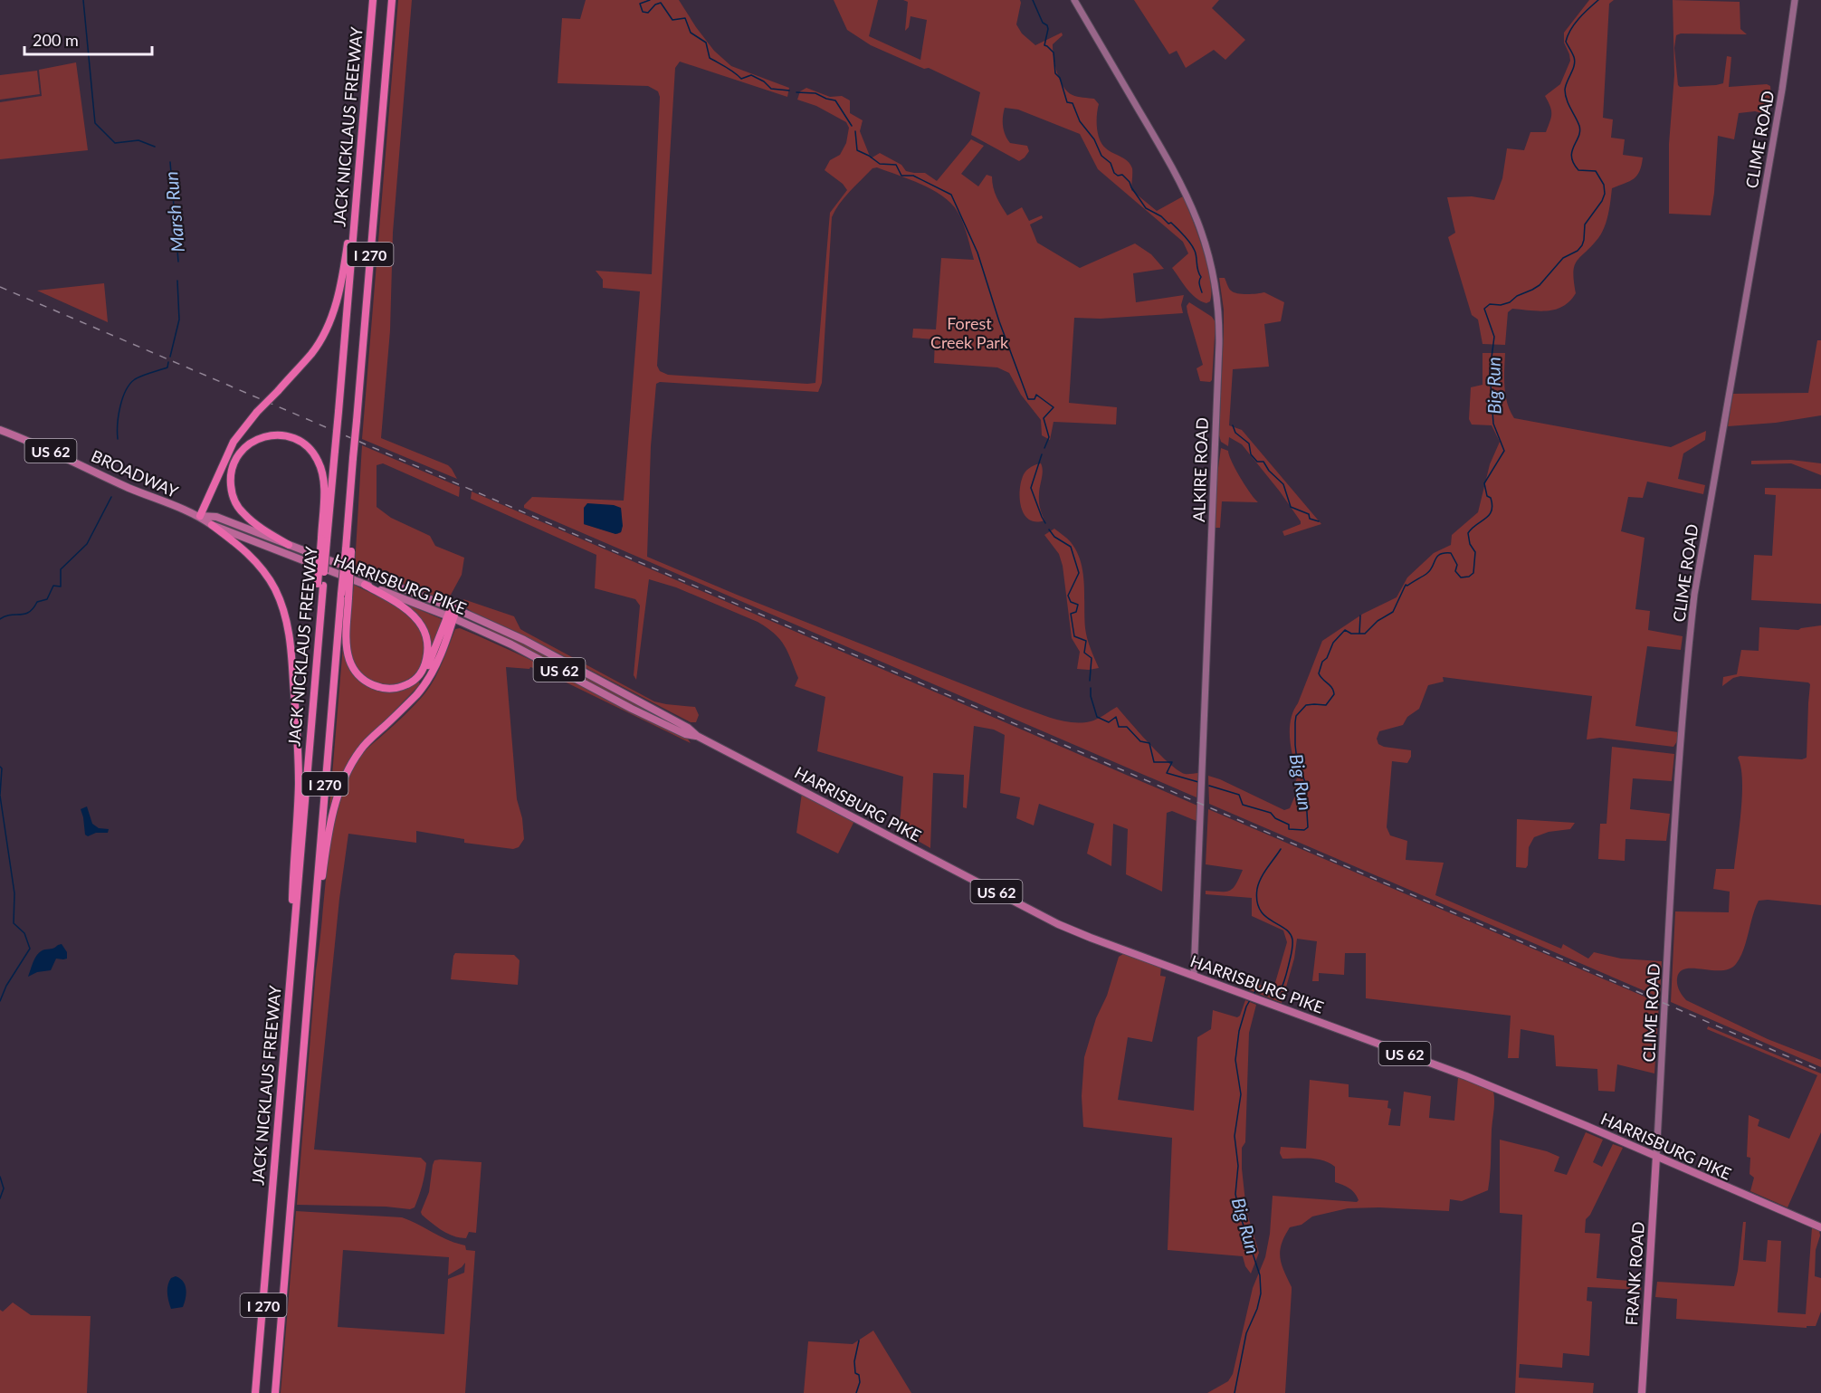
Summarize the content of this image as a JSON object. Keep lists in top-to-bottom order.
{
  "streets": {
    "highway": ["JACK NICKLAUS FREEWAY", "I 270"],
    "main road": [
      "CLIME ROAD",
      "US 62",
      "ALKIRE ROAD",
      "BROADWAY",
      "HARRISBURG PIKE",
      "FRANK ROAD"
    ]
  },
  "crossings": [
    ["CLIME ROAD", "HARRISBURG PIKE"],
    ["CLIME ROAD", "FRANK ROAD"],
    ["ALKIRE ROAD", "HARRISBURG PIKE"],
    ["BROADWAY", "HARRISBURG PIKE"],
    ["HARRISBURG PIKE", "FRANK ROAD"]
  ],
  "water": ["Marsh Run", "Big Run"],
  "parks": ["Forest Creek Park"],
  "scale_bar": "200 m"
}
